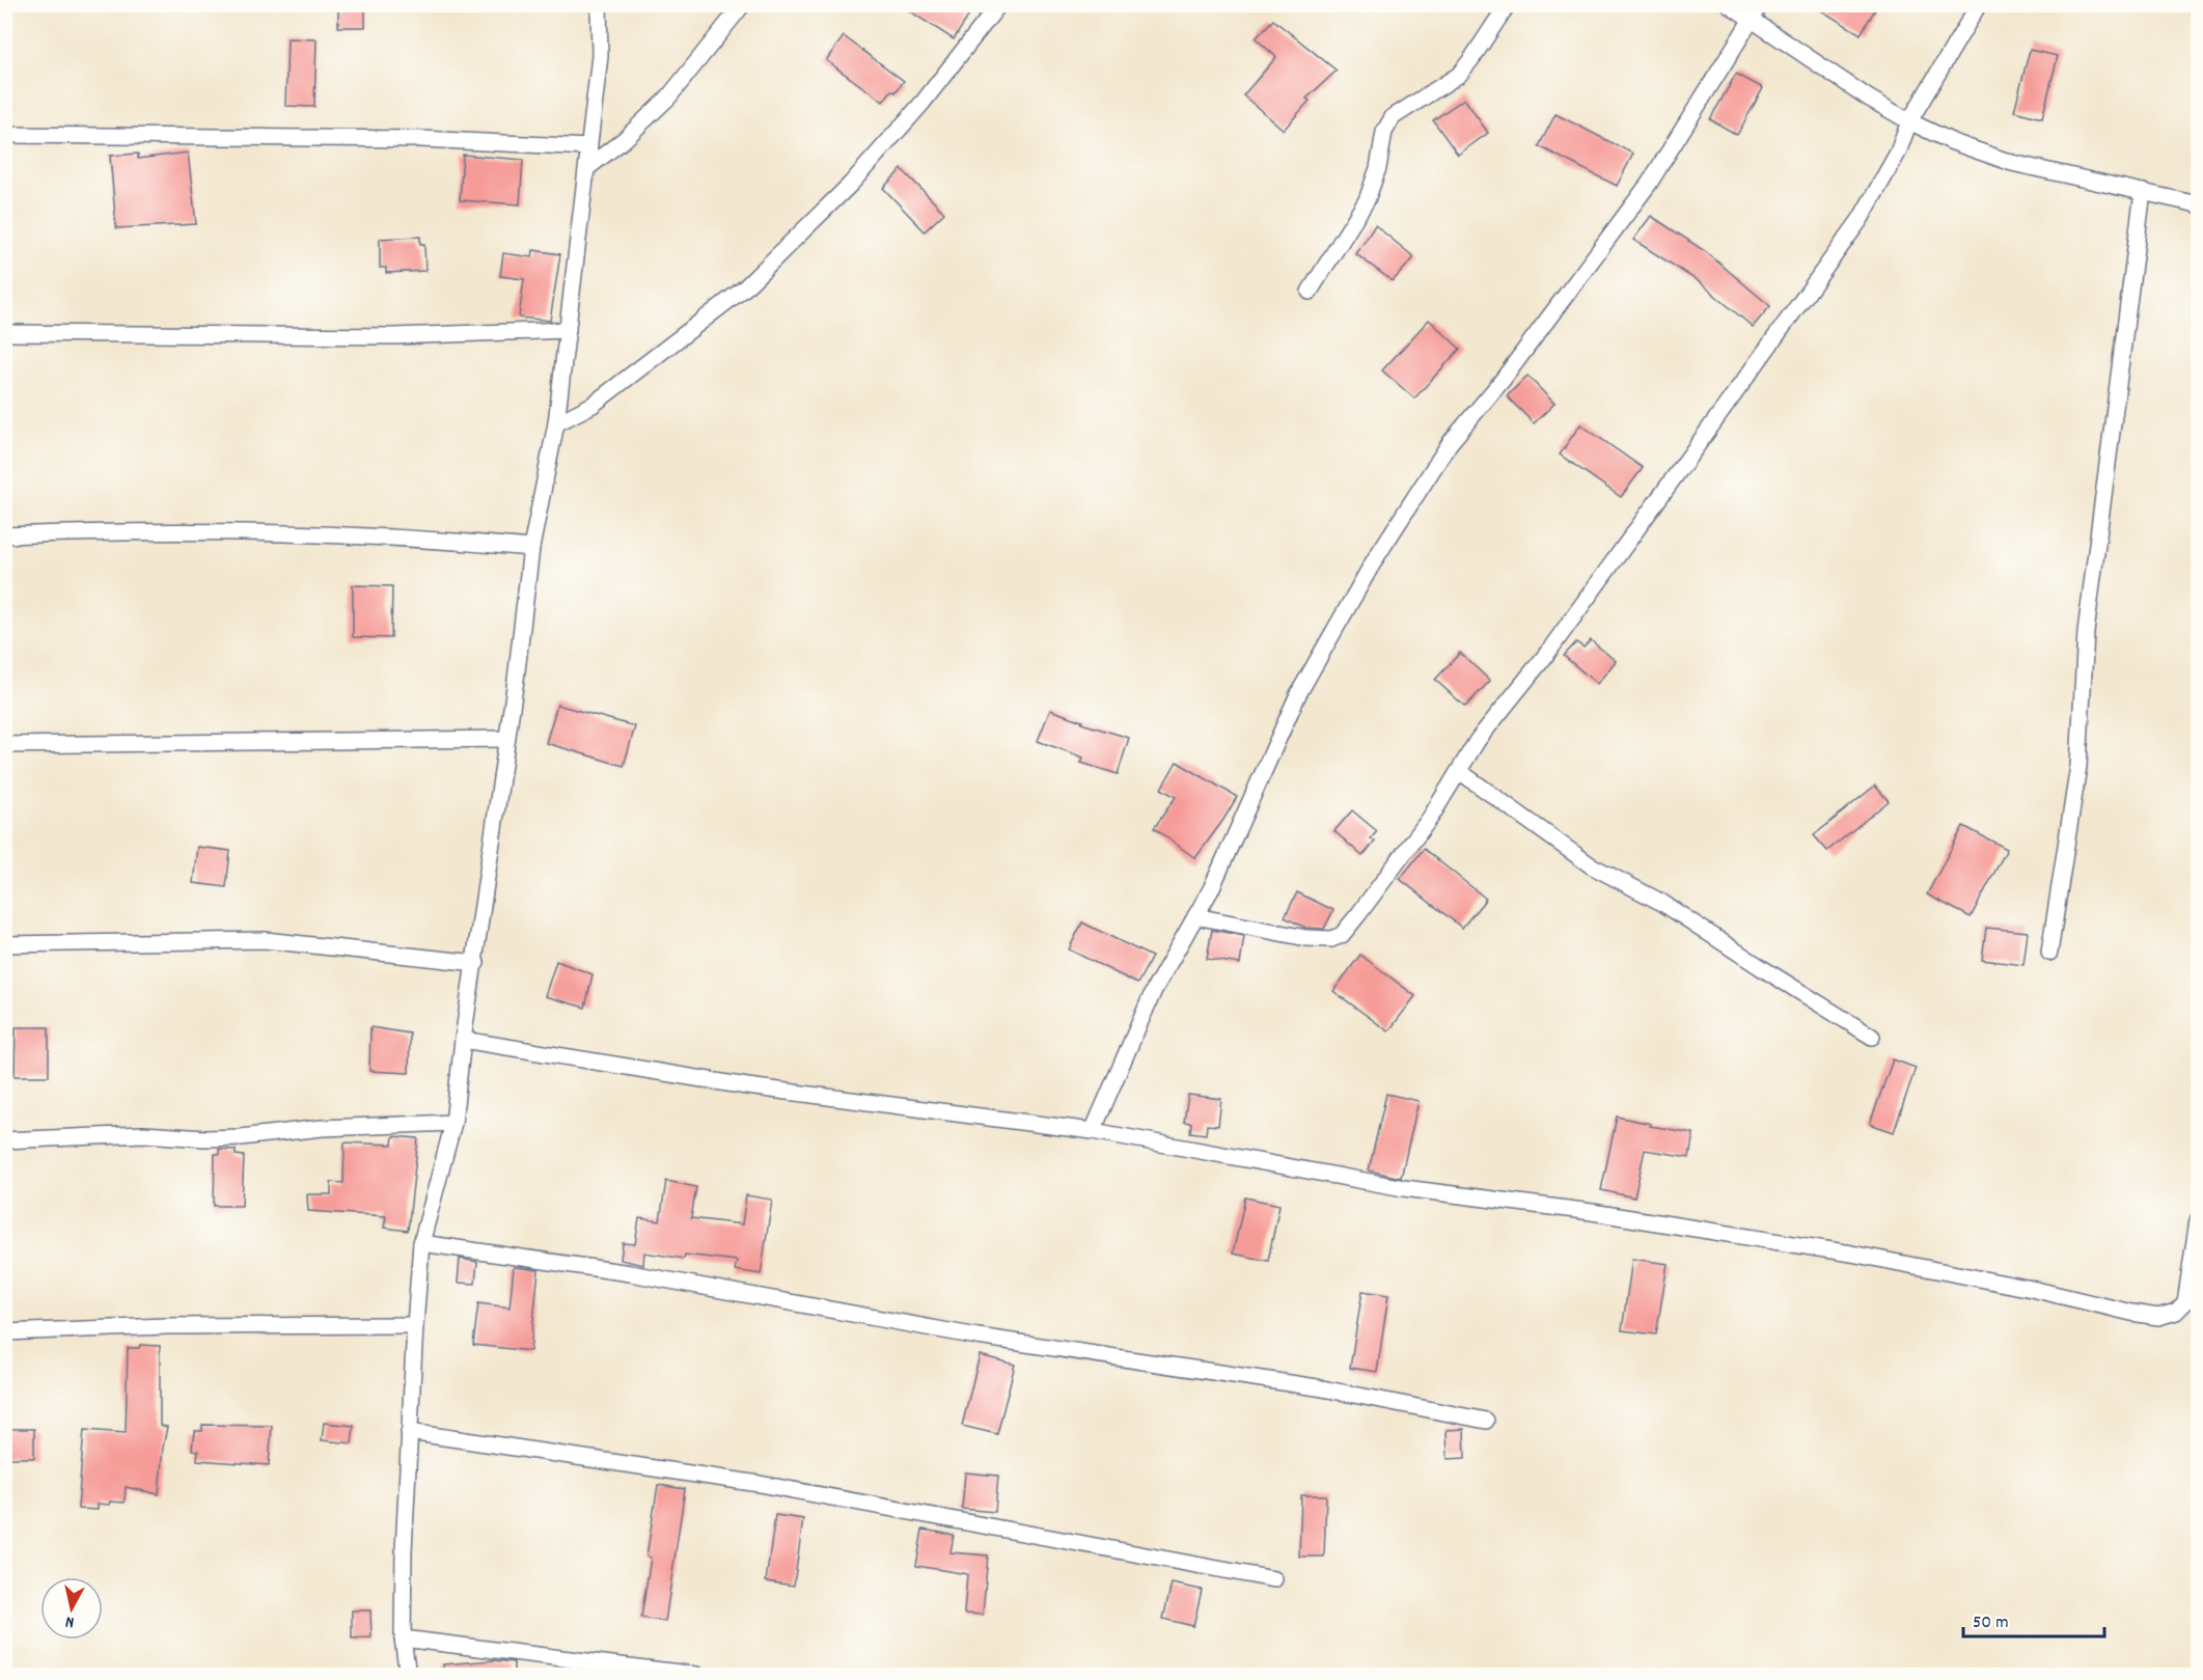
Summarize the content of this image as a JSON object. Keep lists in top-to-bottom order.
{
  "scale_bar": "50 m",
  "north": "bottom"
}
